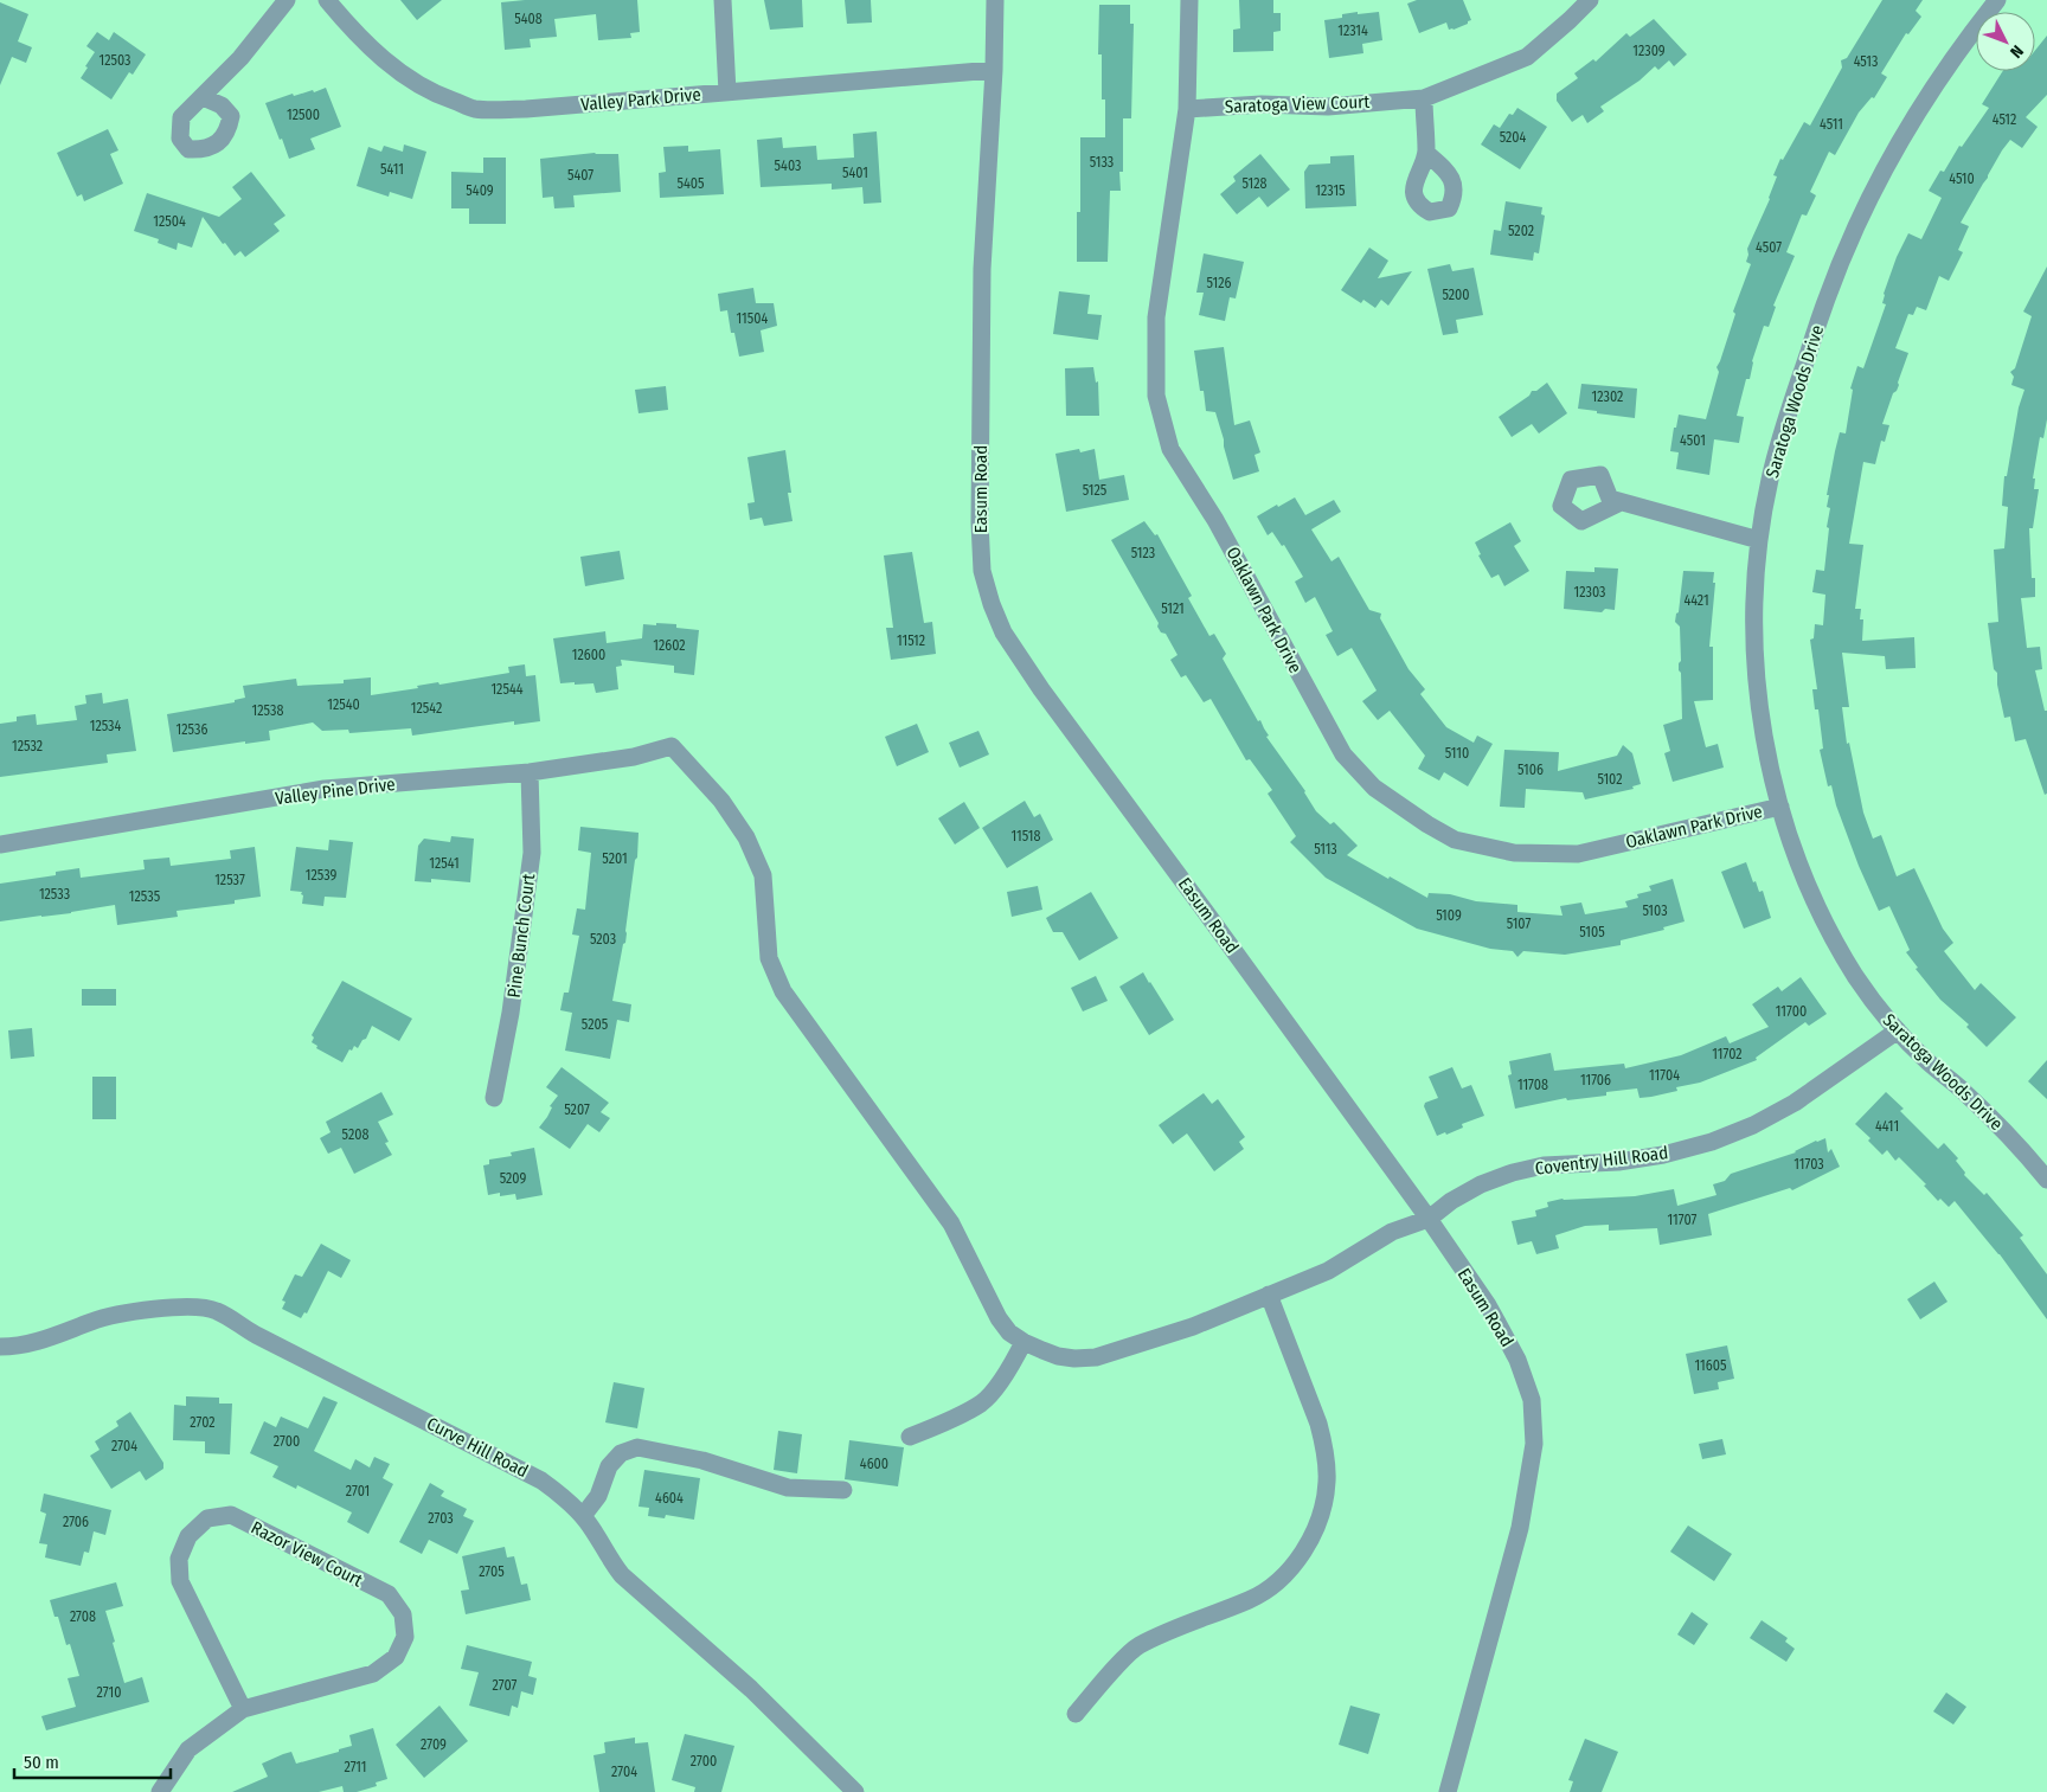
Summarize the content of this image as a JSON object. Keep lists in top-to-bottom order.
{
  "streets": {
    "street": [
      "Valley Park Drive",
      "Saratoga View Court",
      "Saratoga Woods Drive",
      "Easum Road",
      "Oaklawn Park Drive",
      "Valley Pine Drive",
      "Pine Bunch Court",
      "Coventry Hill Road",
      "Curve Hill Road",
      "Razor View Court"
    ]
  },
  "crossings": [
    ["Valley Park Drive", "Easum Road"],
    ["Saratoga View Court", "Oaklawn Park Drive"],
    ["Saratoga Woods Drive", "Oaklawn Park Drive"],
    ["Saratoga Woods Drive", "Coventry Hill Road"],
    ["Easum Road", "Coventry Hill Road"],
    ["Valley Pine Drive", "Pine Bunch Court"],
    ["Valley Pine Drive", "Coventry Hill Road"]
  ],
  "house_numbers": [
    "5408",
    "12314",
    "12309",
    "12503",
    "4513",
    "12500",
    "4512",
    "4511",
    "5204",
    "5133",
    "5403",
    "5411",
    "5401",
    "5407",
    "4510",
    "5405",
    "5128",
    "5409",
    "12315",
    "12504",
    "5202",
    "4507",
    "5126",
    "5200",
    "11504",
    "12302",
    "4501",
    "5125",
    "5123",
    "12303",
    "4421",
    "5121",
    "11512",
    "12602",
    "12600",
    "12544",
    "12540",
    "12542",
    "12538",
    "12534",
    "12536",
    "12532",
    "5110",
    "5106",
    "5102",
    "11518",
    "5113",
    "5201",
    "12541",
    "12539",
    "12537",
    "12533",
    "12535",
    "5103",
    "5109",
    "5107",
    "5105",
    "5203",
    "11700",
    "5205",
    "11702",
    "11704",
    "11706",
    "11708",
    "5207",
    "4411",
    "5208",
    "11703",
    "5209",
    "11707",
    "11605",
    "2702",
    "2700",
    "2704",
    "4600",
    "2701",
    "4604",
    "2703",
    "2706",
    "2705",
    "2708",
    "2707",
    "2710",
    "2709",
    "2700",
    "2711",
    "2704"
  ],
  "scale_bar": "50 m",
  "north": "bottom right"
}
